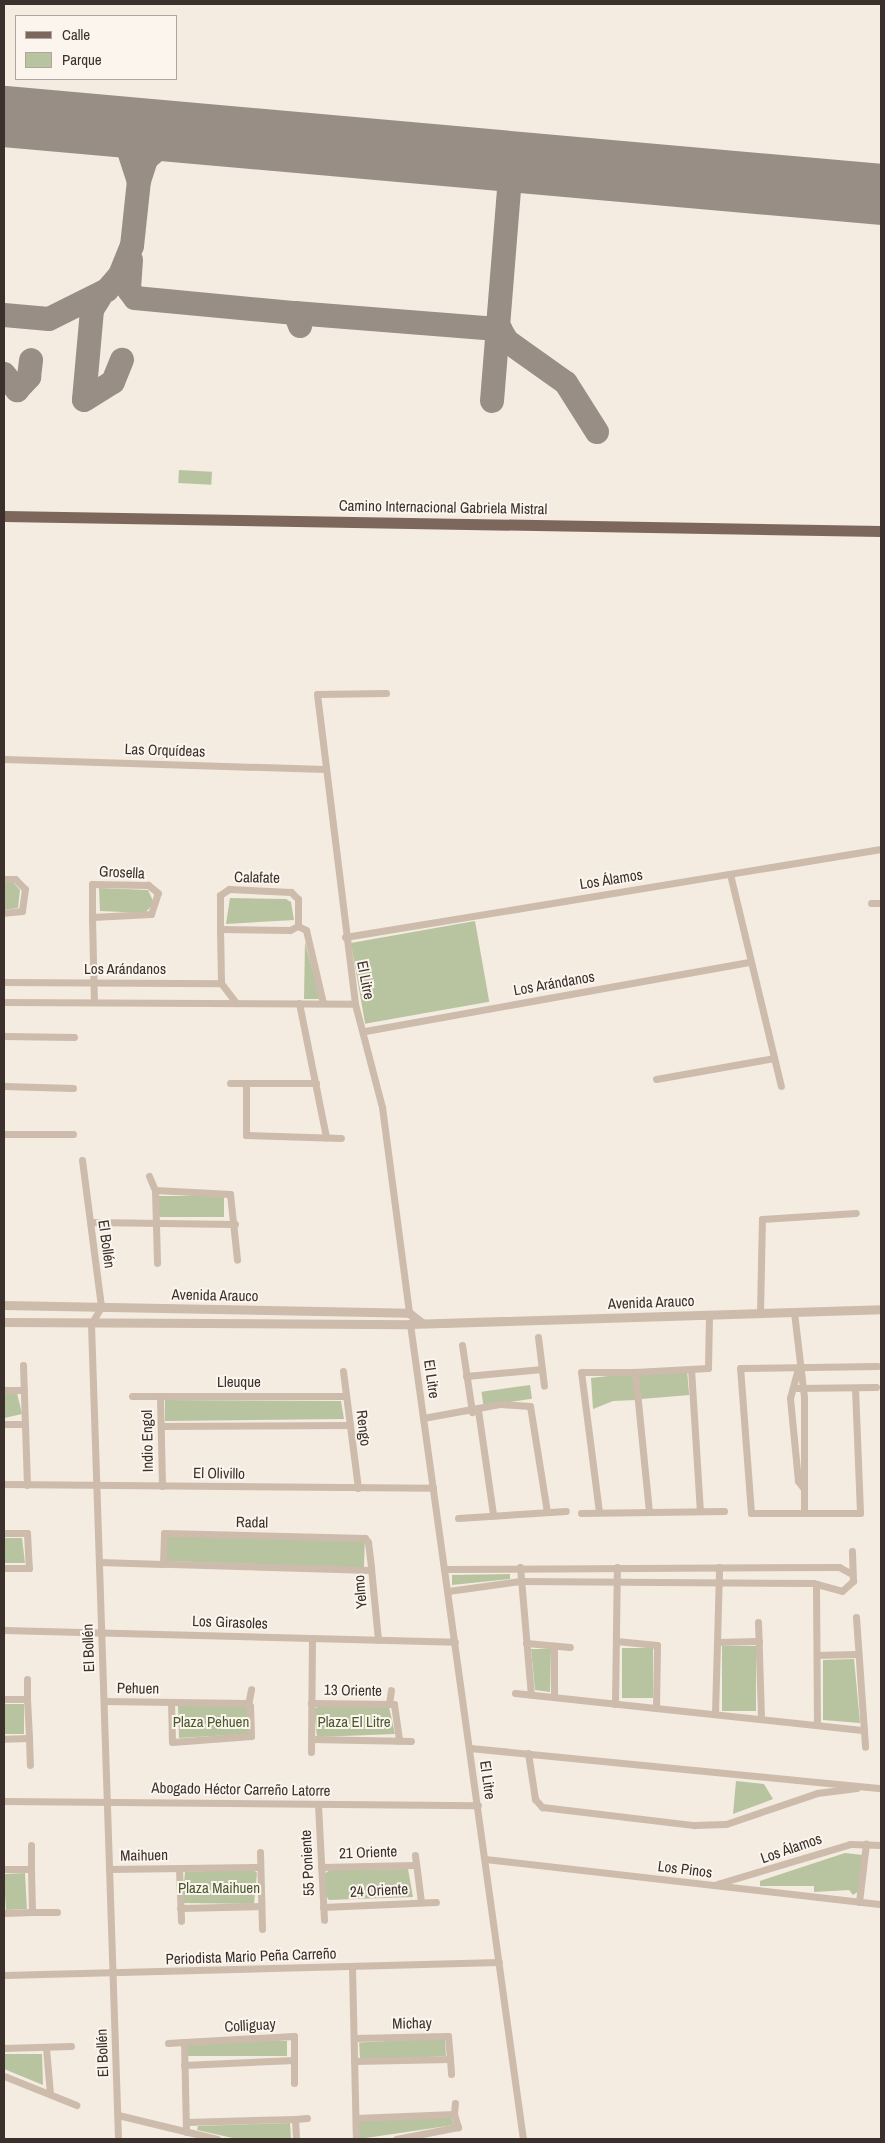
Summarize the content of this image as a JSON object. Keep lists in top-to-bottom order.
{
  "streets": {
    "main road": ["Camino Internacional Gabriela Mistral"],
    "street": [
      "Las Orquídeas",
      "Grosella",
      "Calafate",
      "Los Álamos",
      "Los Arándanos",
      "El Litre",
      "El Bollén",
      "Avenida Arauco",
      "Lleuque",
      "Rengo",
      "Indio Engol",
      "El Olivillo",
      "Radal",
      "Yelmo",
      "Los Girasoles",
      "Pehuen",
      "13 Oriente",
      "Abogado Héctor Carreño Latorre",
      "21 Oriente",
      "Maihuen",
      "55 Poniente",
      "Los Pinos",
      "24 Oriente",
      "Periodista Mario Peña Carreño",
      "Michay",
      "Colliguay"
    ]
  },
  "crossings": [
    ["Las Orquídeas", "El Litre"],
    ["Grosella", "Los Arándanos"],
    ["Calafate", "Los Arándanos"],
    ["Los Álamos", "El Litre"],
    ["Los Álamos", "Los Pinos"],
    ["Los Arándanos", "El Litre"],
    ["El Litre", "Avenida Arauco"],
    ["El Litre", "El Olivillo"],
    ["El Litre", "Los Girasoles"],
    ["El Litre", "Abogado Héctor Carreño Latorre"],
    ["El Litre", "Los Pinos"],
    ["El Litre", "Periodista Mario Peña Carreño"],
    ["El Bollén", "Avenida Arauco"],
    ["El Bollén", "El Olivillo"],
    ["El Bollén", "Los Girasoles"],
    ["El Bollén", "Pehuen"],
    ["El Bollén", "Abogado Héctor Carreño Latorre"],
    ["El Bollén", "Maihuen"],
    ["El Bollén", "Periodista Mario Peña Carreño"],
    ["Lleuque", "Rengo"],
    ["Lleuque", "Indio Engol"],
    ["Rengo", "El Olivillo"],
    ["Indio Engol", "El Olivillo"],
    ["Radal", "Yelmo"],
    ["Yelmo", "Los Girasoles"],
    ["Abogado Héctor Carreño Latorre", "55 Poniente"],
    ["21 Oriente", "55 Poniente"],
    ["55 Poniente", "24 Oriente"]
  ],
  "parks": ["Plaza Pehuen", "Plaza El Litre", "Plaza Maihuen"],
  "legend": ["Calle", "Parque"]
}
